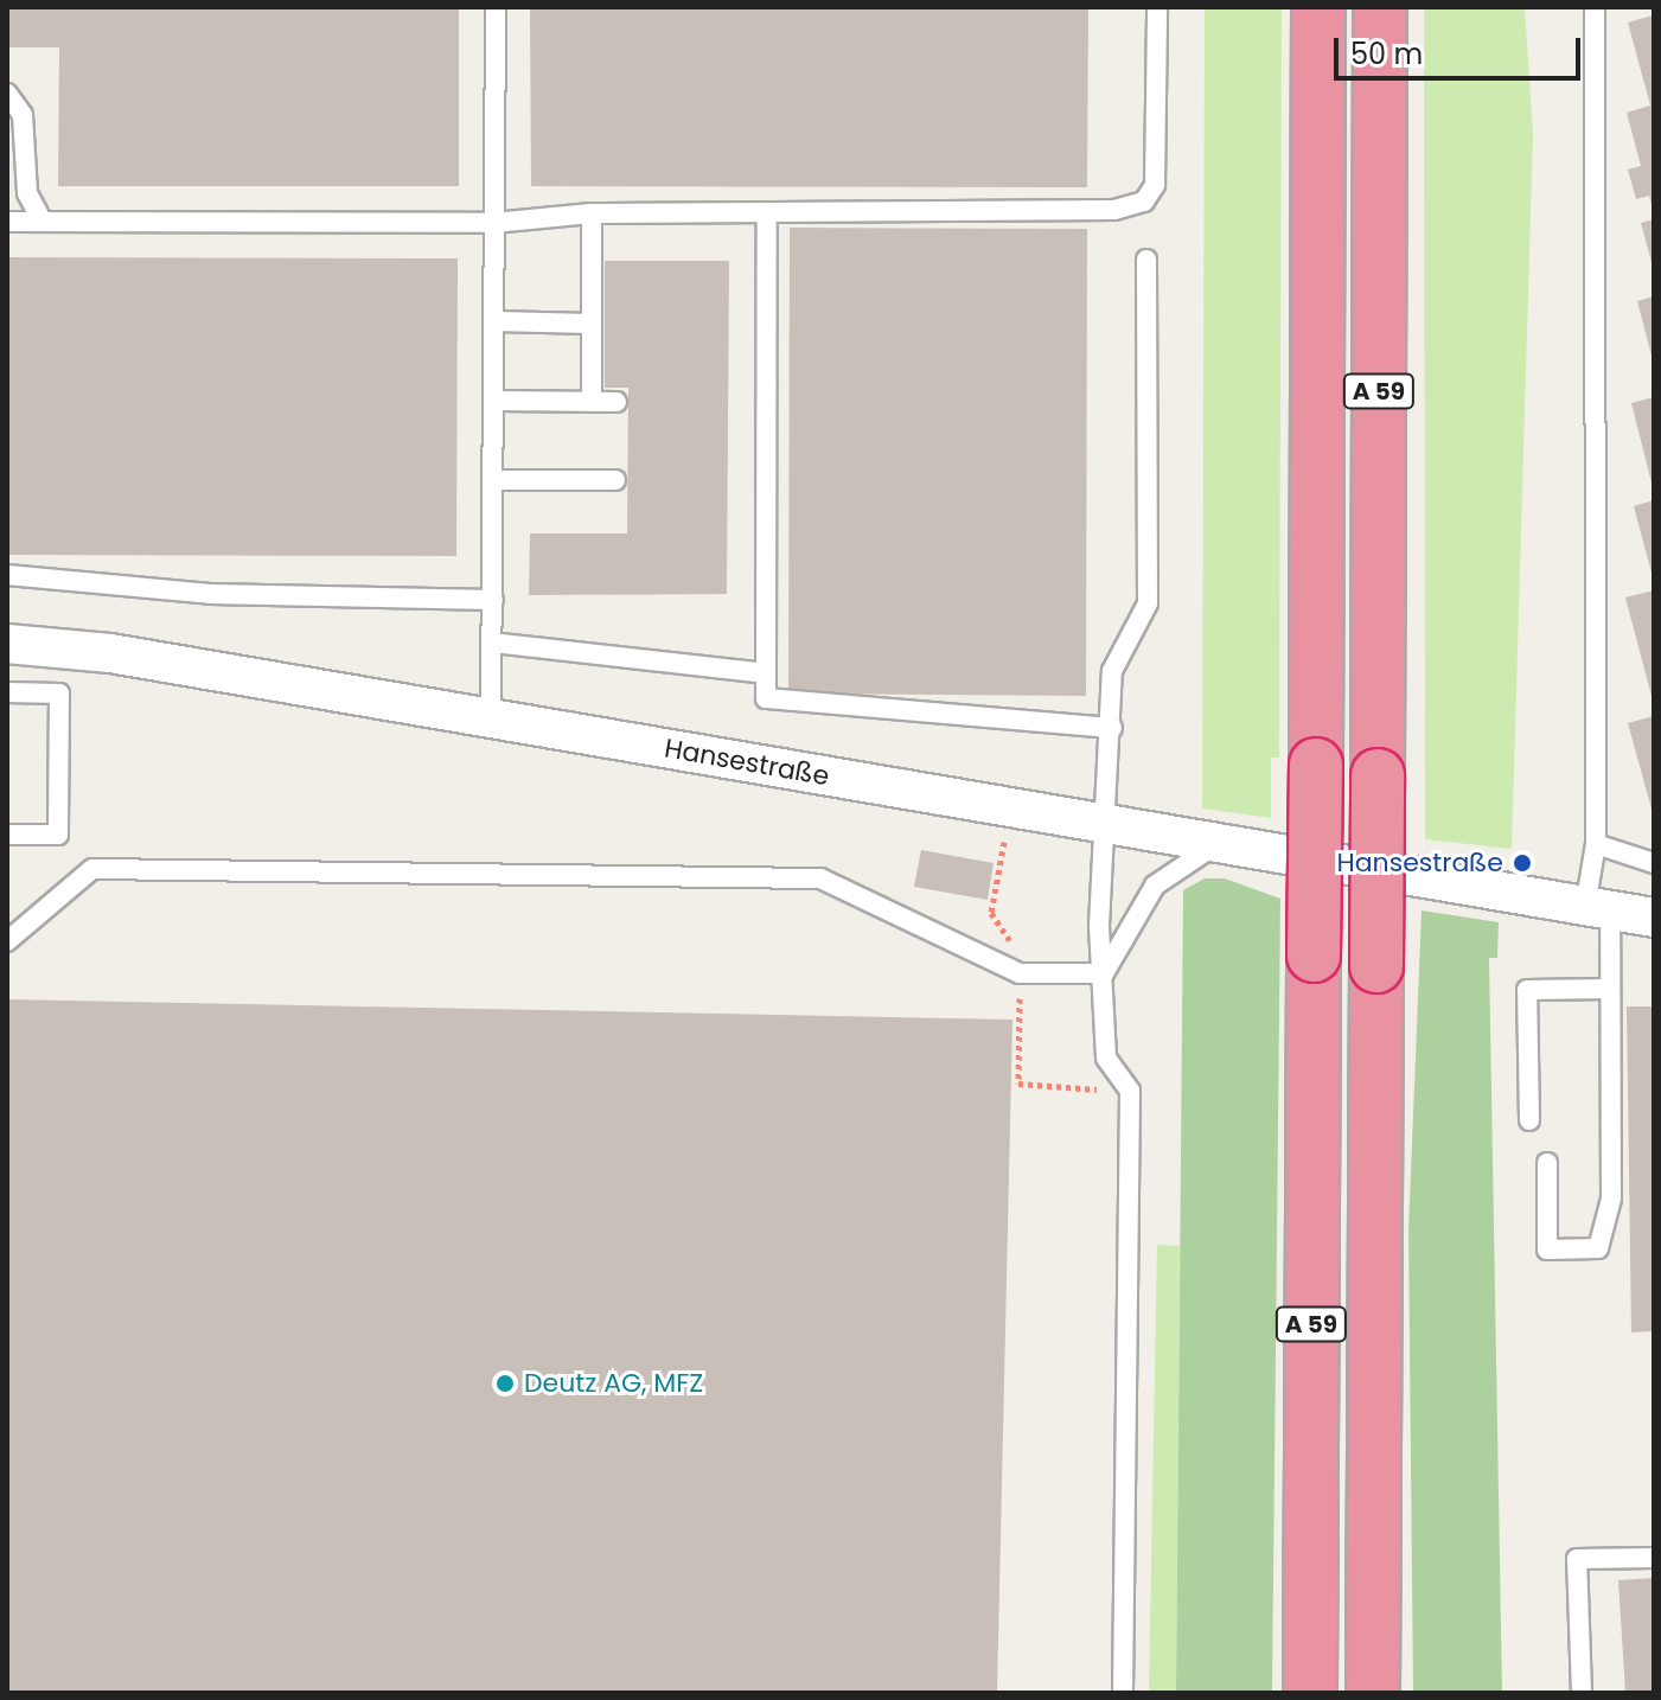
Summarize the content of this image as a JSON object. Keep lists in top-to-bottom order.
{
  "streets": {
    "highway": ["A 59"],
    "street": ["Hansestraße"]
  },
  "places": ["Hansestraße", "Deutz AG, MFZ"],
  "scale_bar": "50 m"
}
